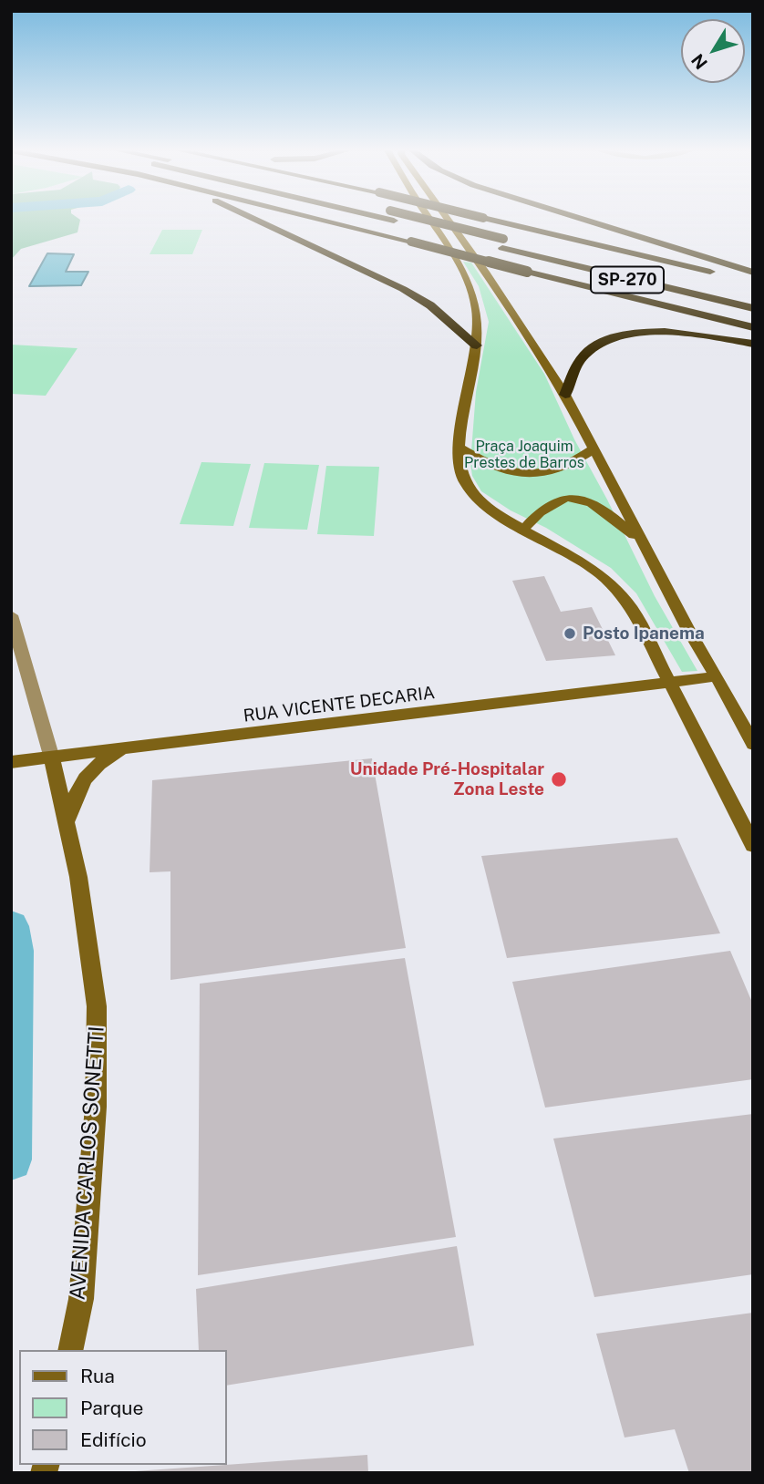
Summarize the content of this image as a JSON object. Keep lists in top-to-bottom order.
{
  "streets": {
    "highway": ["SP-270"],
    "main road": ["RUA VICENTE DECARIA", "AVENIDA CARLOS SONETTI"]
  },
  "crossings": [
    ["RUA VICENTE DECARIA", "AVENIDA CARLOS SONETTI"]
  ],
  "parks": ["Praça Joaquim Prestes de Barros"],
  "places": ["Posto Ipanema", "Unidade Pré-Hospitalar Zona Leste"],
  "legend": ["Rua", "Parque", "Edifício"],
  "north": "bottom left"
}
